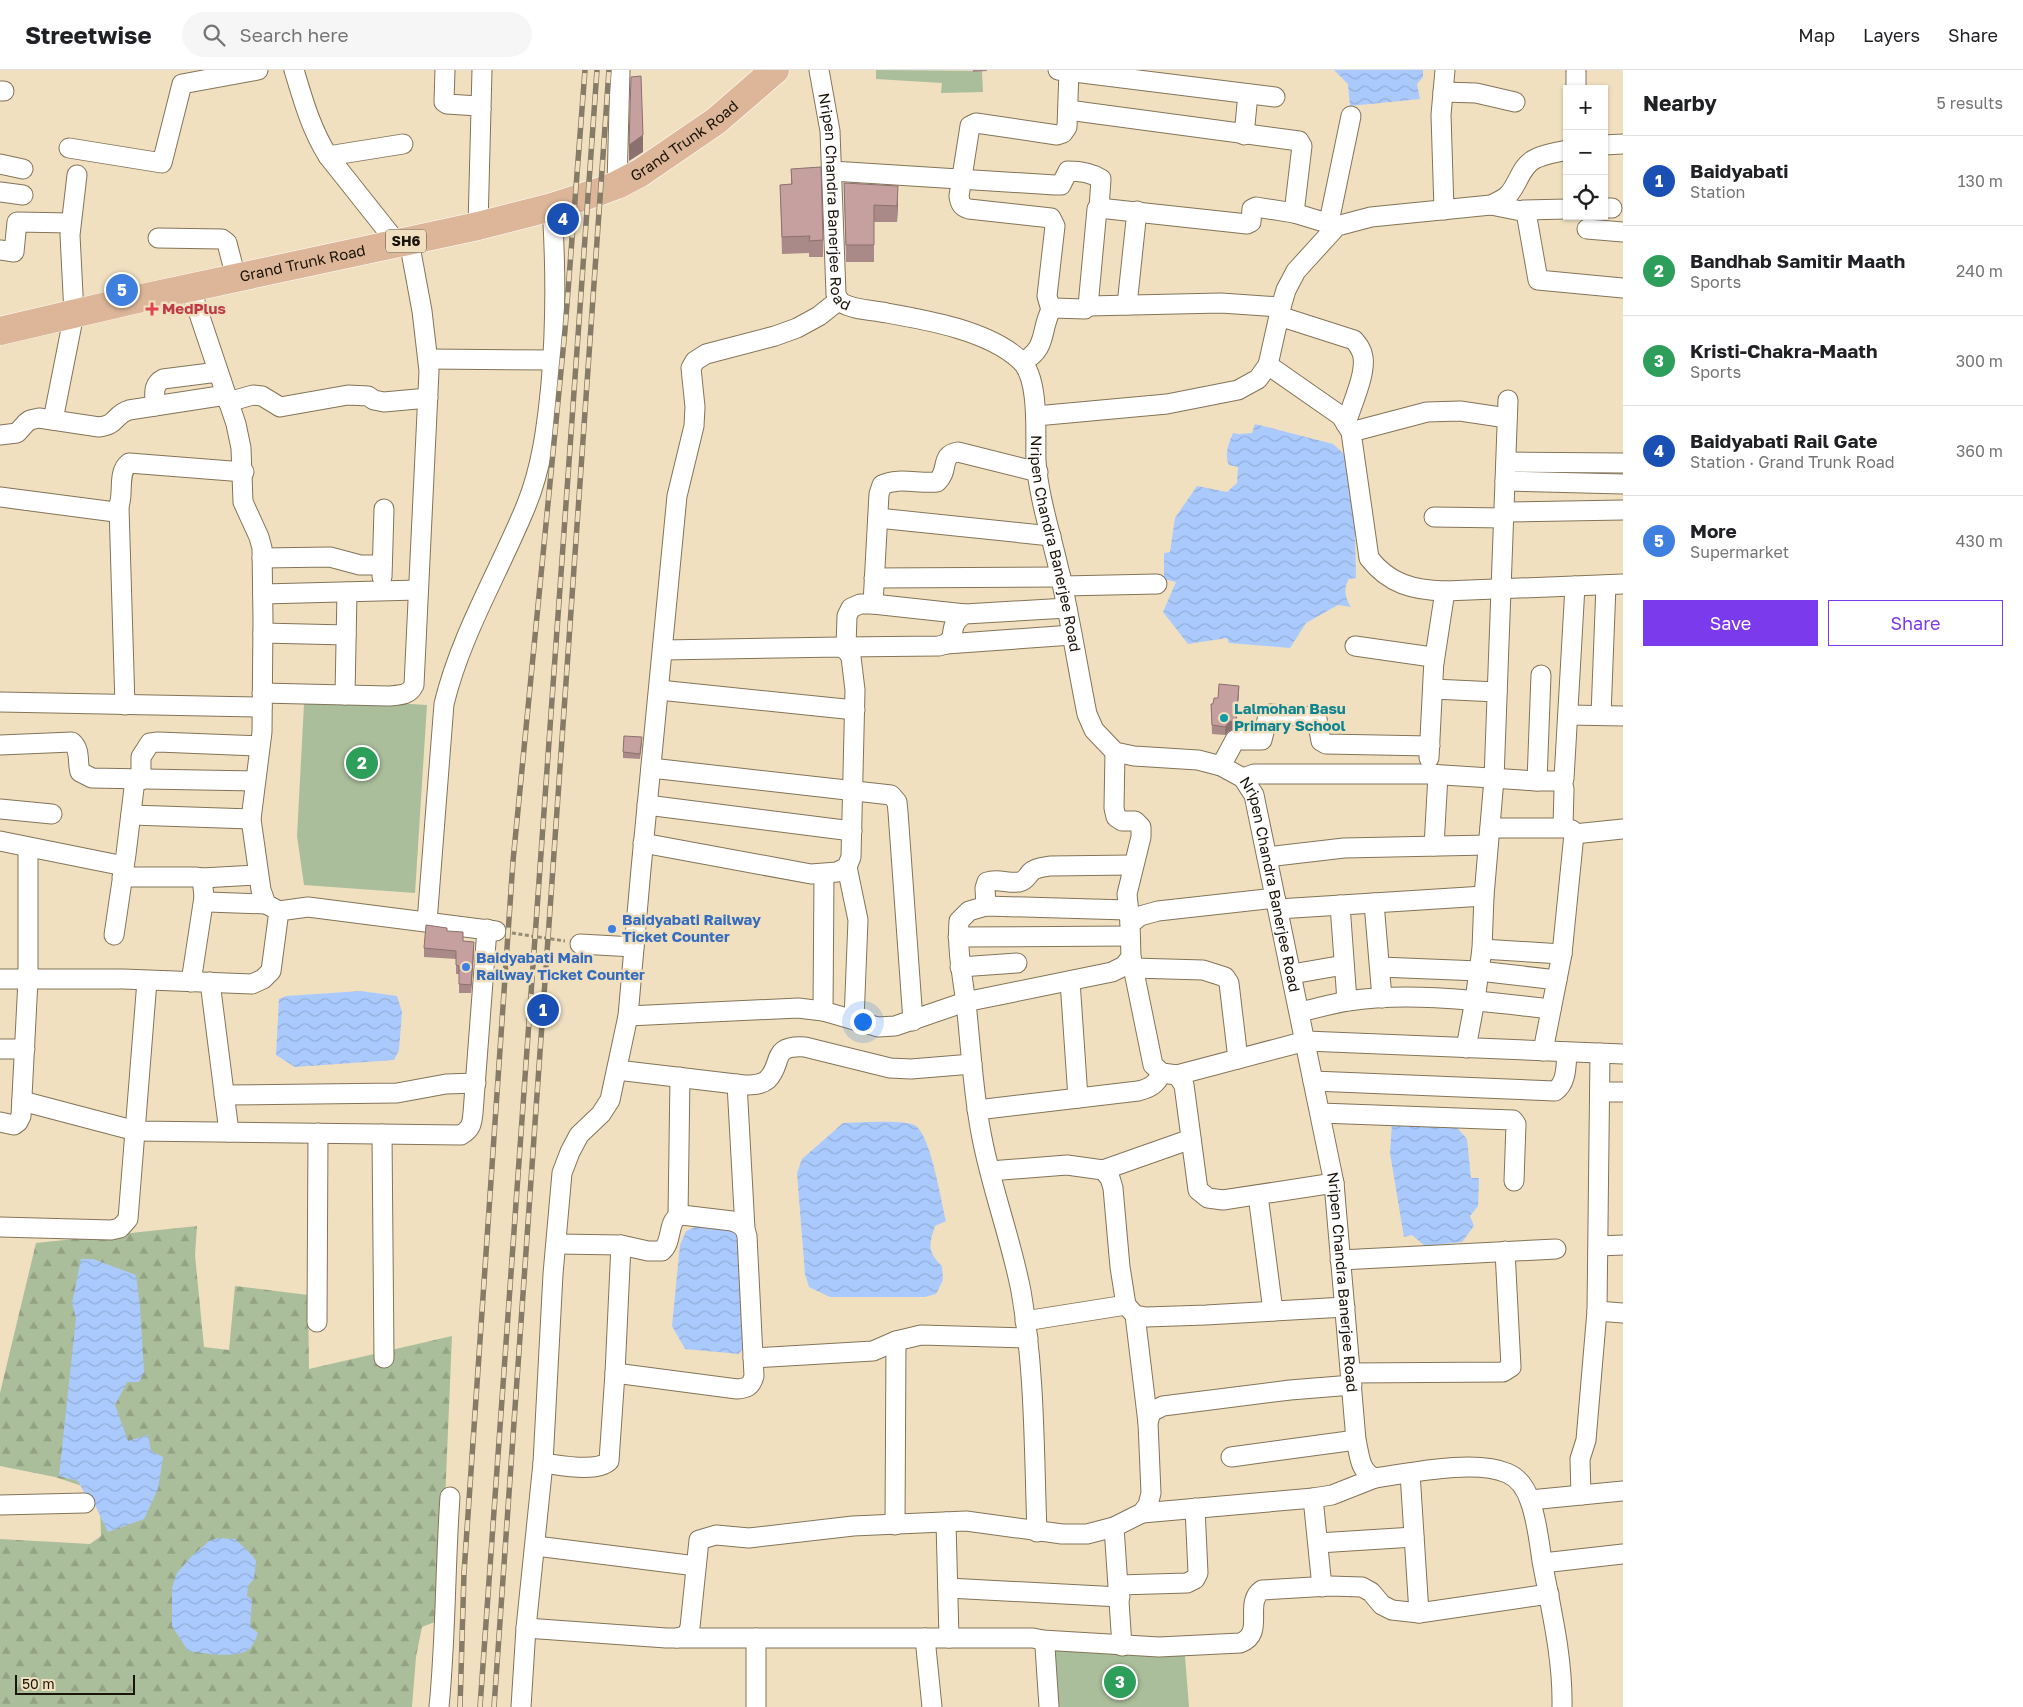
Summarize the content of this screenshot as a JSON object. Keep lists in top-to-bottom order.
{
  "streets": {
    "main road": ["Grand Trunk Road", "SH6"],
    "street": ["Nripen Chandra Banerjee Road"]
  },
  "places": {
    "health": ["MedPlus"],
    "other": ["Lalmohan Basu Primary School", "Baidyabati Railway Ticket Counter", "Baidyabati Main Railway Ticket Counter"]
  },
  "scale_bar": "50 m",
  "page": {
    "header": "Streetwise",
    "search": "Search here",
    "nav": ["Map", "Layers", "Share"],
    "heading": ["Nearby", "5 results"],
    "map_buttons": ["+", "−"],
    "list": [
      {
        "mark": "1",
        "name": "Baidyabati",
        "note": "Station",
        "value": "130 m"
      },
      {
        "mark": "2",
        "name": "Bandhab Samitir Maath",
        "note": "Sports",
        "value": "240 m"
      },
      {
        "mark": "3",
        "name": "Kristi-Chakra-Maath",
        "note": "Sports",
        "value": "300 m"
      },
      {
        "mark": "4",
        "name": "Baidyabati Rail Gate",
        "note": "Station · Grand Trunk Road",
        "value": "360 m"
      },
      {
        "mark": "5",
        "name": "More",
        "note": "Supermarket",
        "value": "430 m"
      }
    ],
    "pins": [
      "4",
      "5",
      "2",
      "1",
      "3"
    ],
    "buttons": ["Save", "Share"],
    "scale": "50 m"
  }
}
